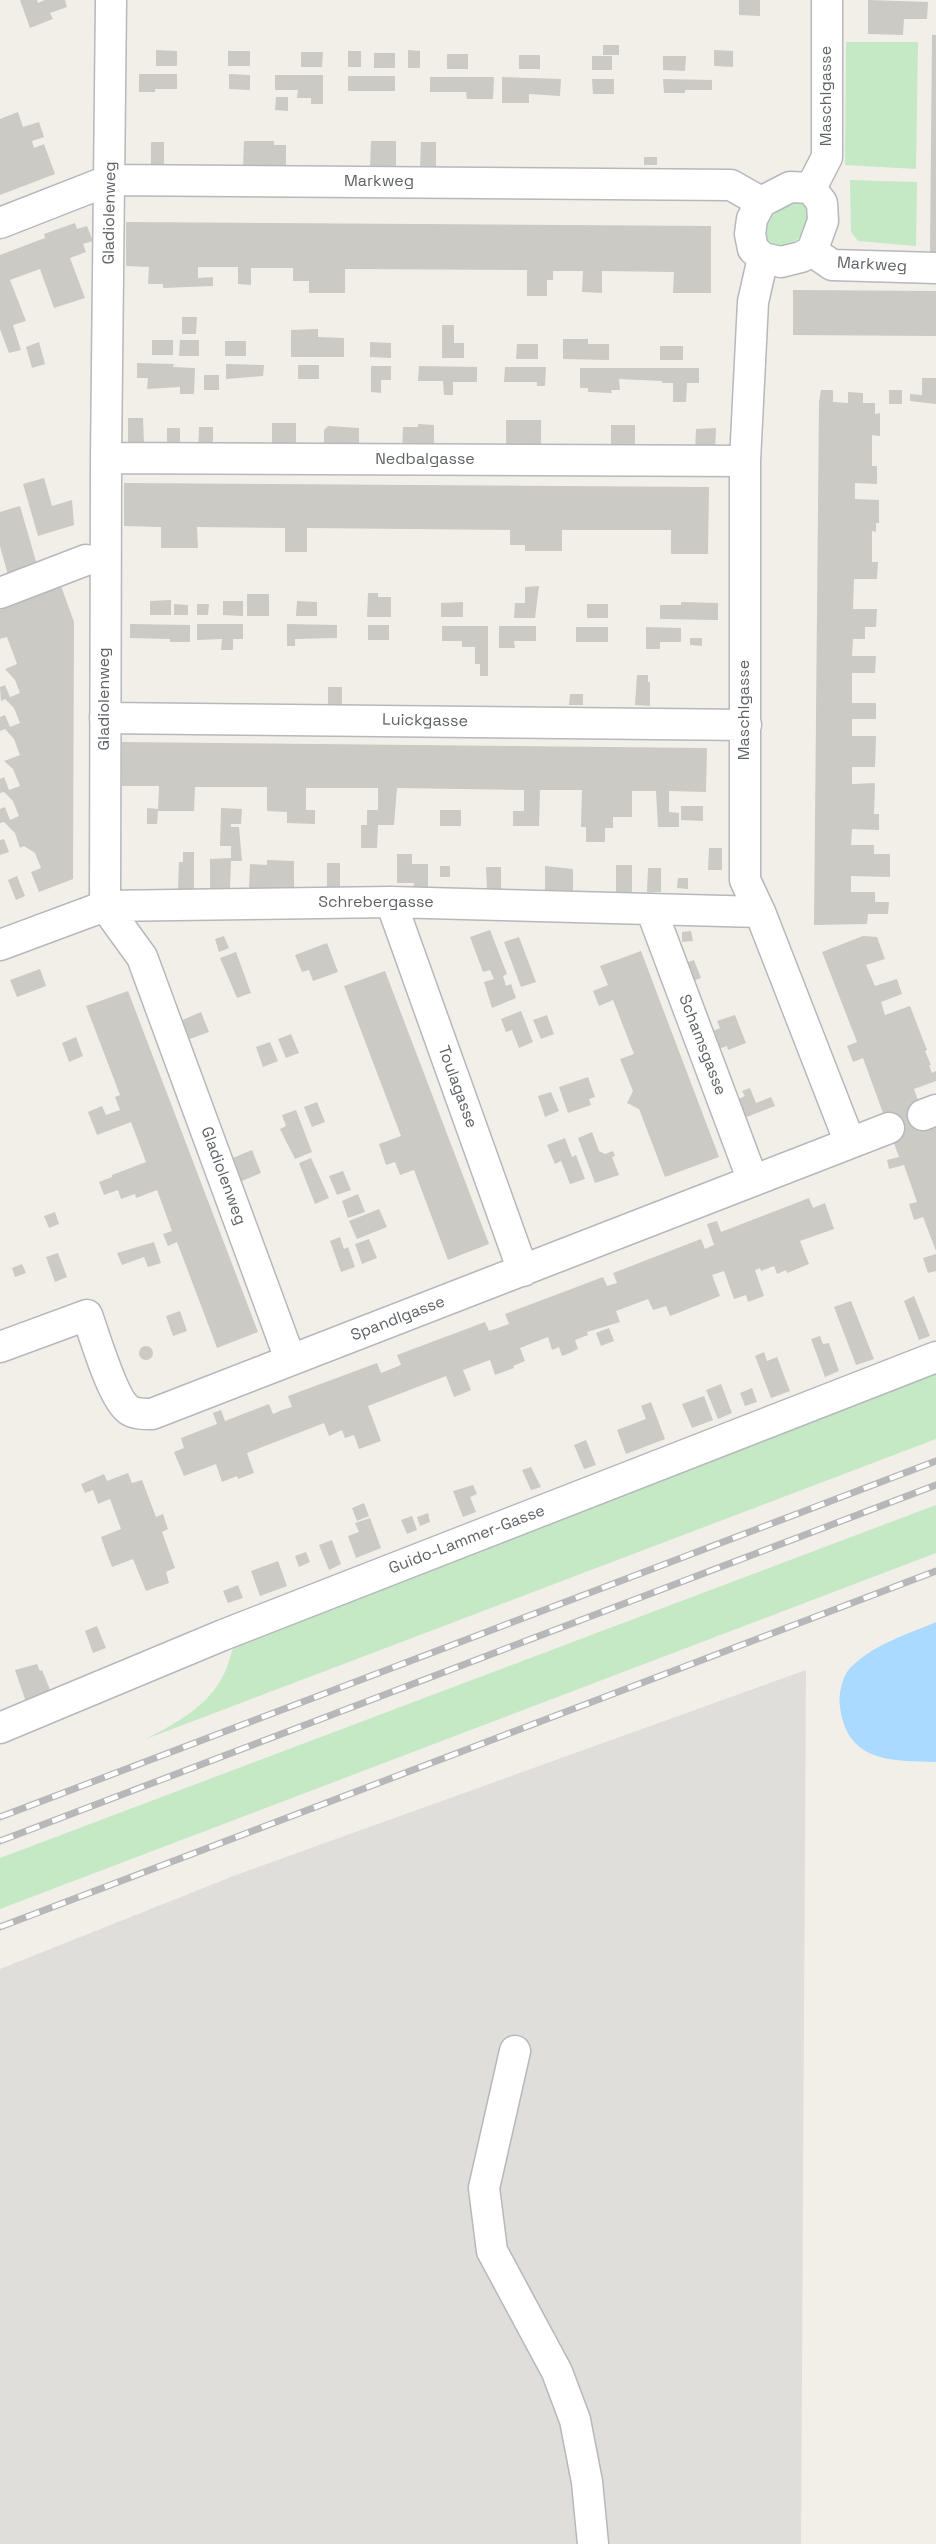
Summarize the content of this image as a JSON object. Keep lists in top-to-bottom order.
{
  "streets": {
    "street": [
      "Maschlgasse",
      "Markweg",
      "Gladiolenweg",
      "Nedbalgasse",
      "Luickgasse",
      "Schrebergasse",
      "Schamsgasse",
      "Toulagasse",
      "Spandlgasse",
      "Guido-Lammer-Gasse"
    ]
  },
  "crossings": [
    ["Maschlgasse", "Markweg"],
    ["Maschlgasse", "Nedbalgasse"],
    ["Maschlgasse", "Luickgasse"],
    ["Maschlgasse", "Schrebergasse"],
    ["Maschlgasse", "Spandlgasse"],
    ["Markweg", "Gladiolenweg"],
    ["Gladiolenweg", "Nedbalgasse"],
    ["Gladiolenweg", "Luickgasse"],
    ["Gladiolenweg", "Schrebergasse"],
    ["Gladiolenweg", "Spandlgasse"],
    ["Schrebergasse", "Schamsgasse"],
    ["Schrebergasse", "Toulagasse"],
    ["Schamsgasse", "Spandlgasse"],
    ["Toulagasse", "Spandlgasse"]
  ]
}
